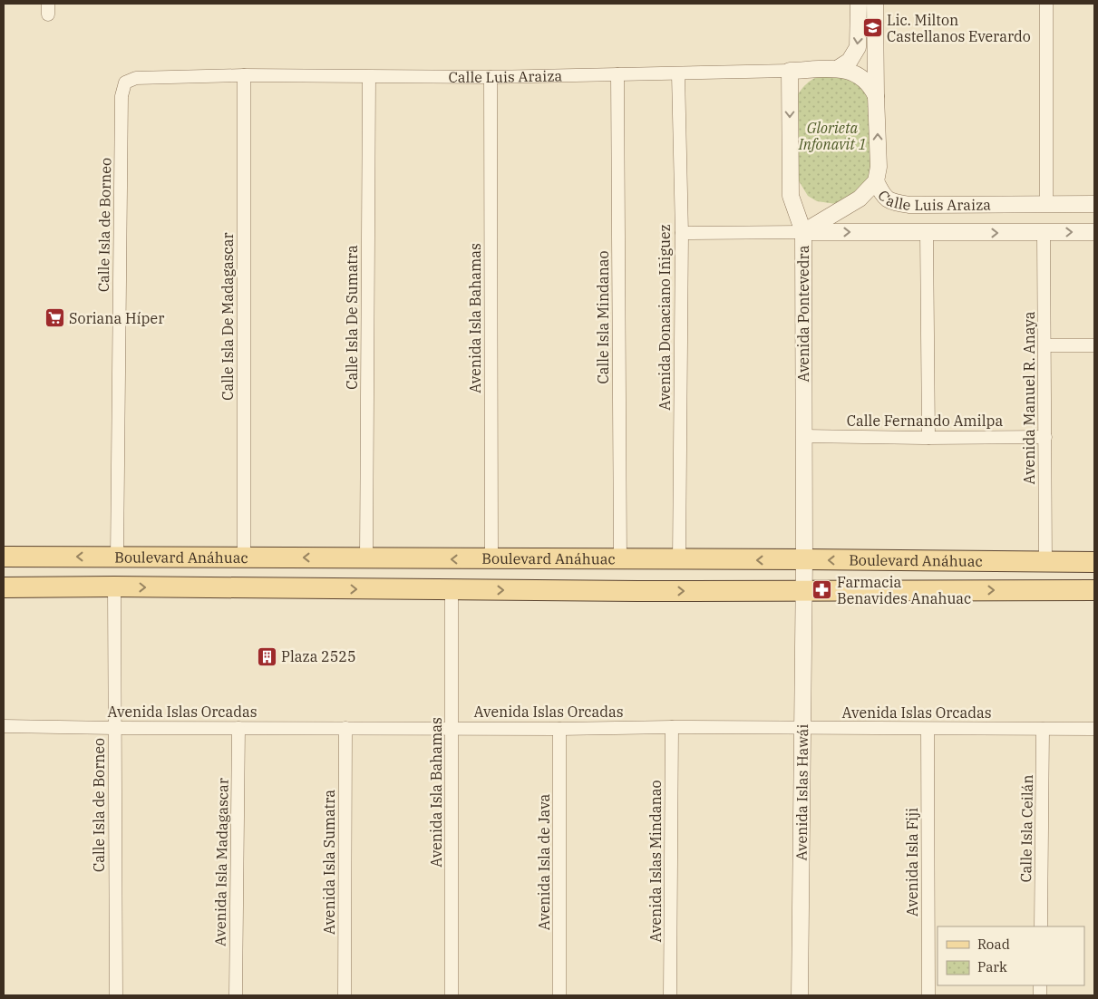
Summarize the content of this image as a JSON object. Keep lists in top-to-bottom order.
{
  "streets": {
    "main road": ["Boulevard Anáhuac"],
    "street": [
      "Calle Luis Araiza",
      "Calle Isla de Borneo",
      "Avenida Pontevedra",
      "Calle Isla De Madagascar",
      "Calle Isla De Sumatra",
      "Calle Isla Mindanao",
      "Avenida Donaciano Iñiguez",
      "Avenida Isla Bahamas",
      "Avenida Manuel R. Anaya",
      "Calle Fernando Amilpa",
      "Avenida Islas Orcadas",
      "Avenida Islas Hawái",
      "Calle Isla Ceilán",
      "Avenida Islas Mindanao",
      "Avenida Isla Madagascar",
      "Avenida Isla Sumatra",
      "Avenida Isla de Java",
      "Avenida Isla Fiji"
    ]
  },
  "crossings": [
    ["Calle Luis Araiza", "Calle Isla de Borneo"],
    ["Calle Luis Araiza", "Avenida Pontevedra"],
    ["Calle Luis Araiza", "Calle Isla De Madagascar"],
    ["Calle Luis Araiza", "Calle Isla De Sumatra"],
    ["Calle Luis Araiza", "Calle Isla Mindanao"],
    ["Calle Luis Araiza", "Avenida Donaciano Iñiguez"],
    ["Calle Luis Araiza", "Avenida Isla Bahamas"],
    ["Calle Luis Araiza", "Avenida Manuel R. Anaya"],
    ["Calle Isla de Borneo", "Boulevard Anáhuac"],
    ["Calle Isla de Borneo", "Avenida Islas Orcadas"],
    ["Avenida Pontevedra", "Calle Fernando Amilpa"],
    ["Avenida Pontevedra", "Boulevard Anáhuac"],
    ["Avenida Pontevedra", "Avenida Islas Hawái"],
    ["Calle Isla De Madagascar", "Boulevard Anáhuac"],
    ["Calle Isla De Sumatra", "Boulevard Anáhuac"],
    ["Calle Isla Mindanao", "Boulevard Anáhuac"],
    ["Avenida Donaciano Iñiguez", "Boulevard Anáhuac"],
    ["Avenida Isla Bahamas", "Boulevard Anáhuac"],
    ["Avenida Isla Bahamas", "Avenida Islas Orcadas"],
    ["Avenida Manuel R. Anaya", "Calle Fernando Amilpa"],
    ["Avenida Manuel R. Anaya", "Boulevard Anáhuac"],
    ["Boulevard Anáhuac", "Avenida Islas Hawái"],
    ["Avenida Islas Orcadas", "Avenida Islas Hawái"],
    ["Avenida Islas Orcadas", "Calle Isla Ceilán"],
    ["Avenida Islas Orcadas", "Avenida Islas Mindanao"],
    ["Avenida Islas Orcadas", "Avenida Isla Madagascar"],
    ["Avenida Islas Orcadas", "Avenida Isla Sumatra"],
    ["Avenida Islas Orcadas", "Avenida Isla de Java"],
    ["Avenida Islas Orcadas", "Avenida Isla Fiji"]
  ],
  "parks": ["Glorieta Infonavit 1"],
  "places": {
    "school or university": ["Lic. Milton Castellanos Everardo"],
    "supermarket": ["Soriana Híper"],
    "pharmacy": ["Farmacia Benavides Anahuac"],
    "building": ["Plaza 2525"]
  },
  "legend": ["Road", "Park"]
}
